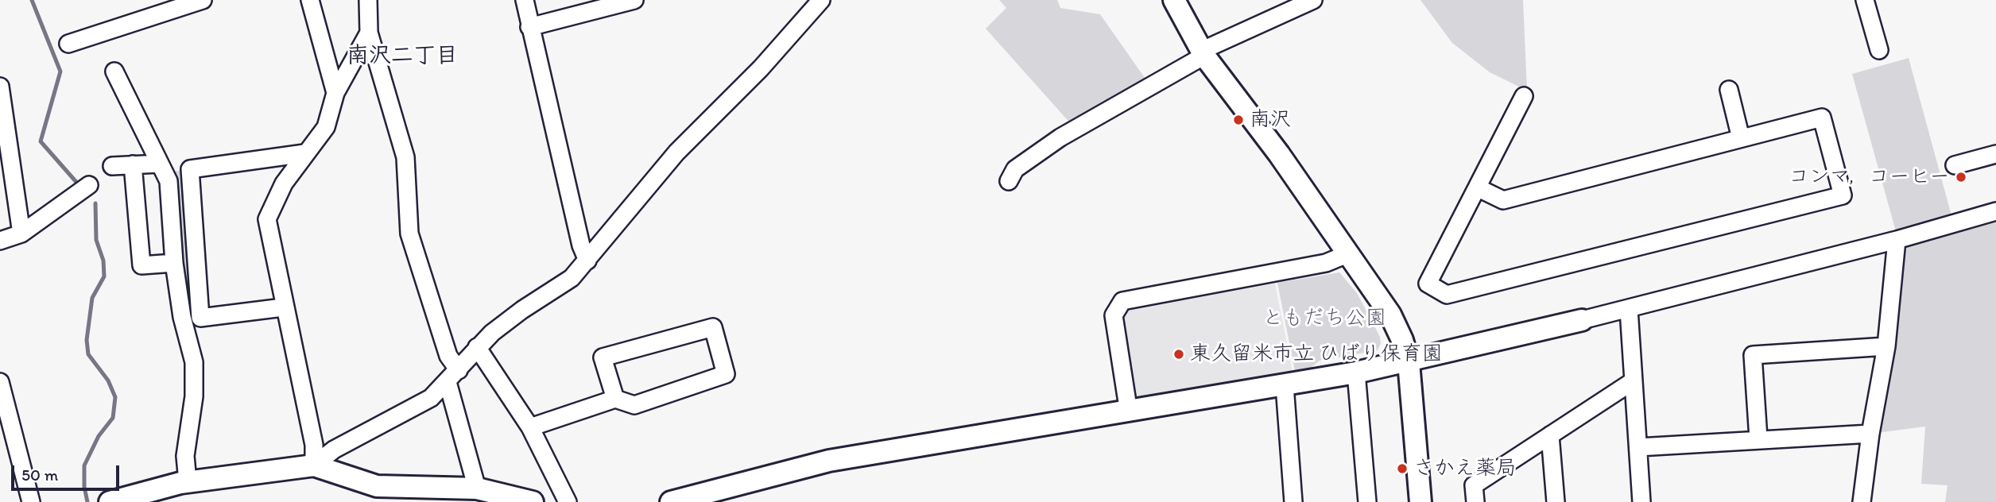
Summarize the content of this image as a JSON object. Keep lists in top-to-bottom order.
{
  "districts": ["南沢二丁目"],
  "parks": ["ともだち公園"],
  "places": [
    "南沢",
    "コンマ，コーヒー",
    "東久留米市立 ひばり保育園",
    "さかえ薬局"
  ],
  "scale_bar": "50 m"
}
